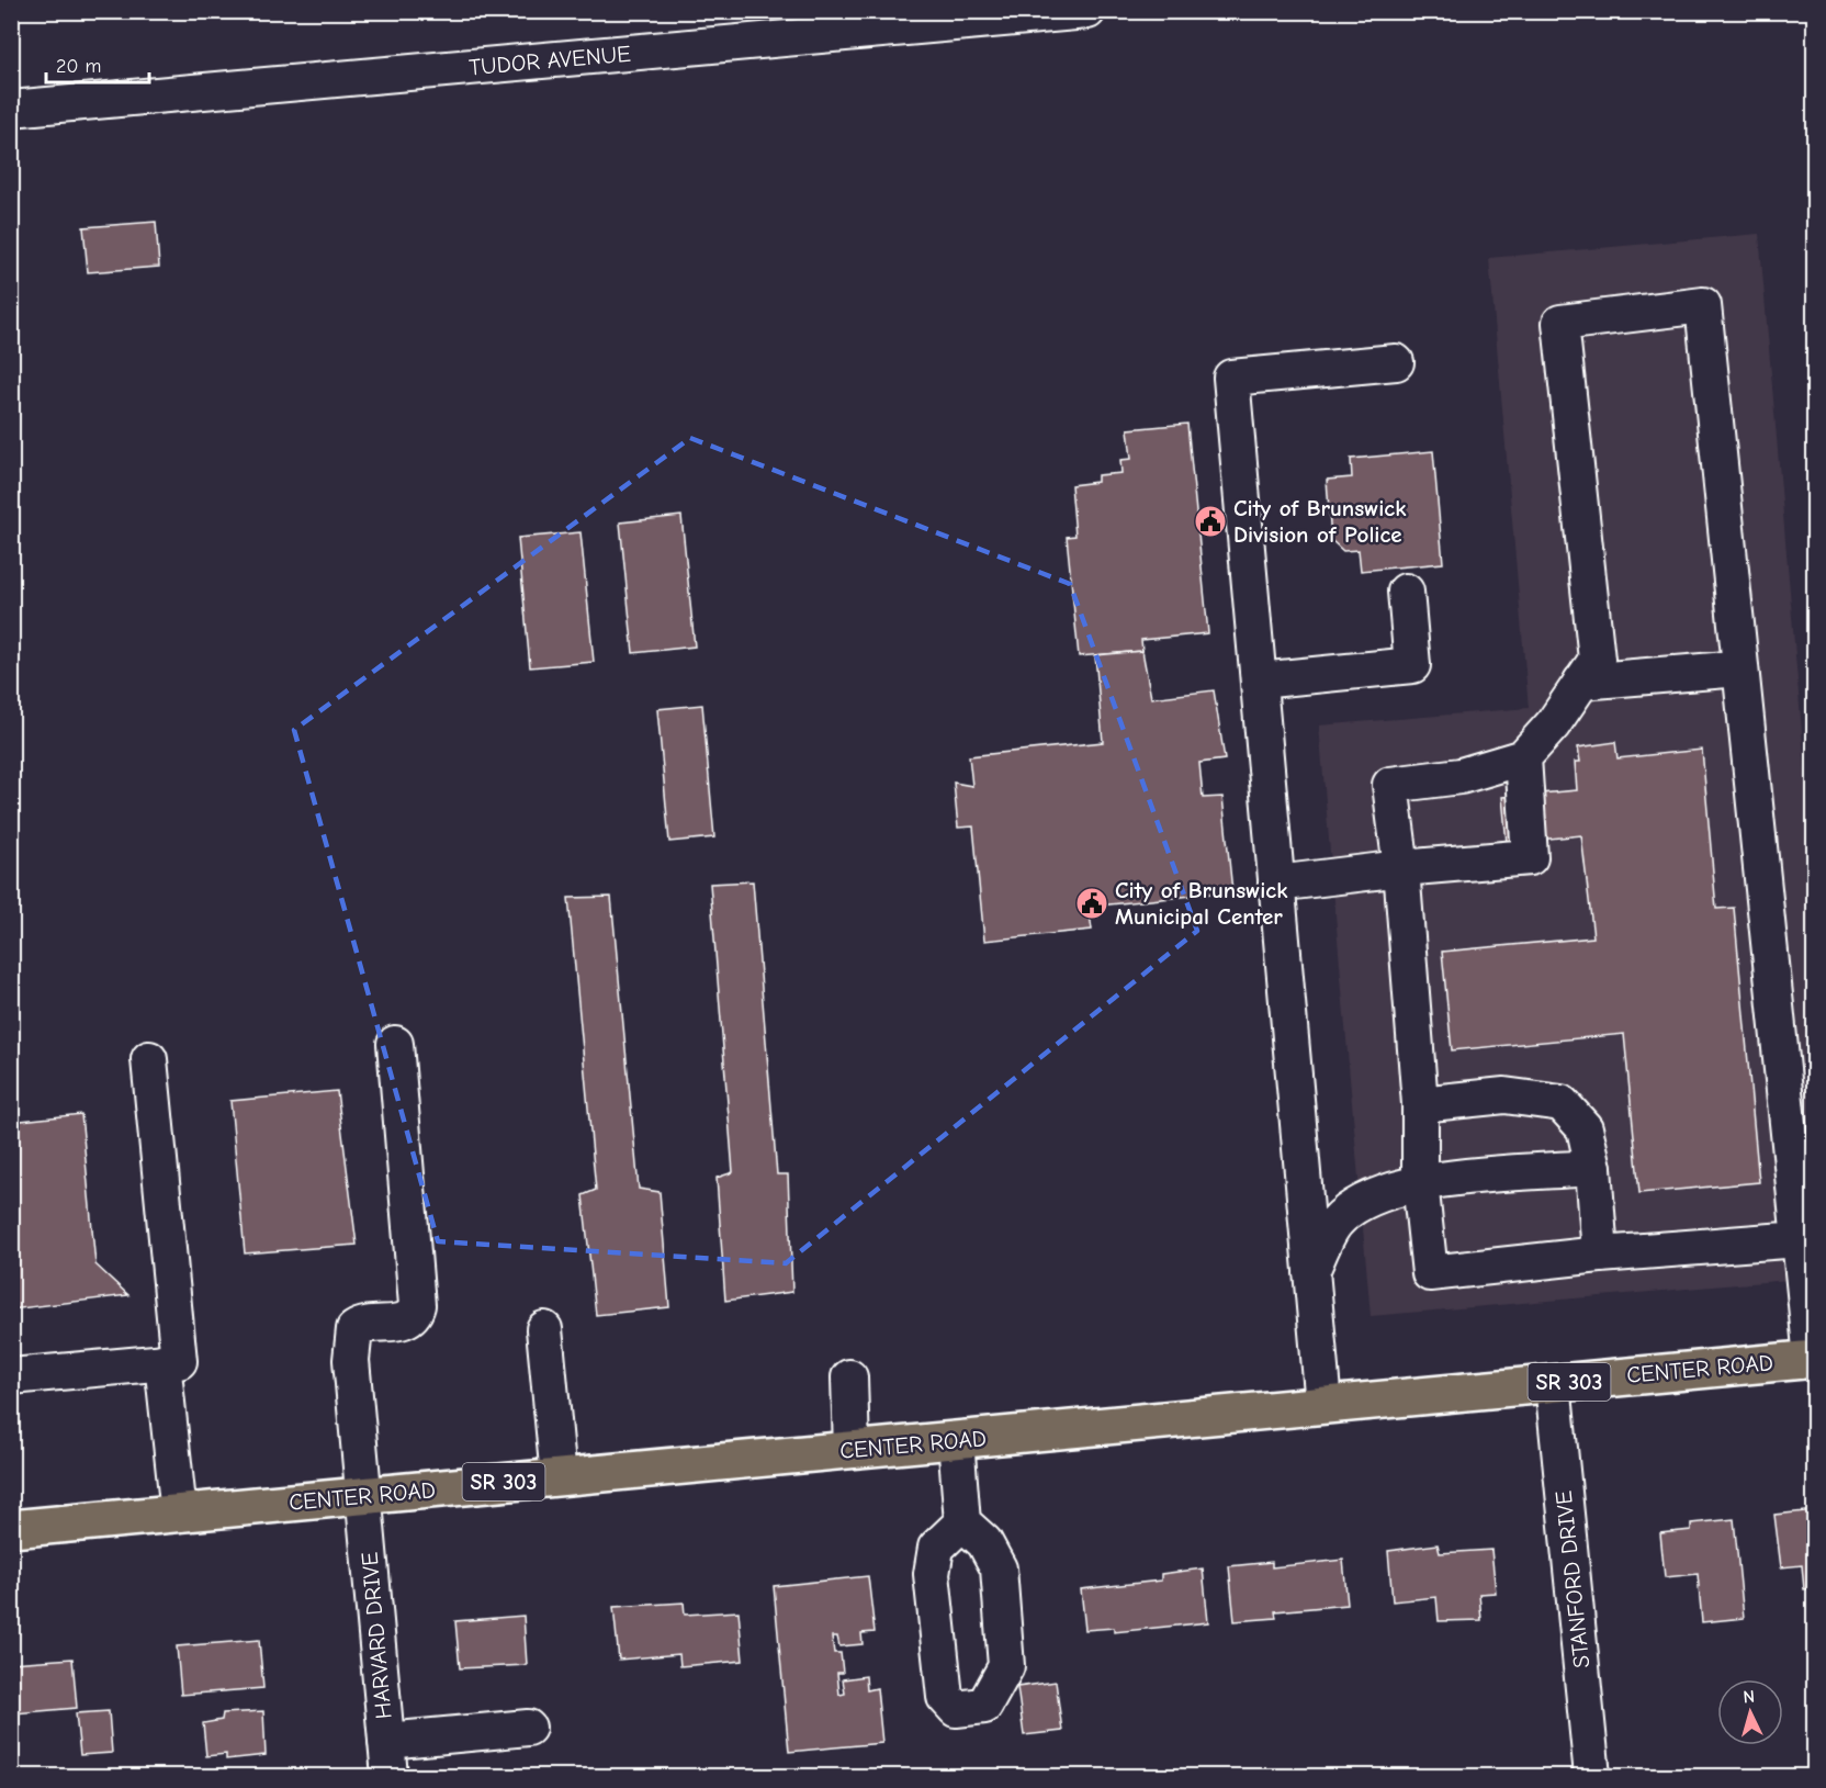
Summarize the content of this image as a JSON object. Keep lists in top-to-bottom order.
{
  "streets": {
    "main road": ["CENTER ROAD", "SR 303"],
    "street": ["TUDOR AVENUE", "STANFORD DRIVE", "HARVARD DRIVE"]
  },
  "crossings": [
    ["CENTER ROAD", "STANFORD DRIVE"],
    ["CENTER ROAD", "HARVARD DRIVE"]
  ],
  "places": {
    "public building": ["City of Brunswick Division of Police", "City of Brunswick Municipal Center"]
  },
  "scale_bar": "20 m",
  "north": "top"
}
